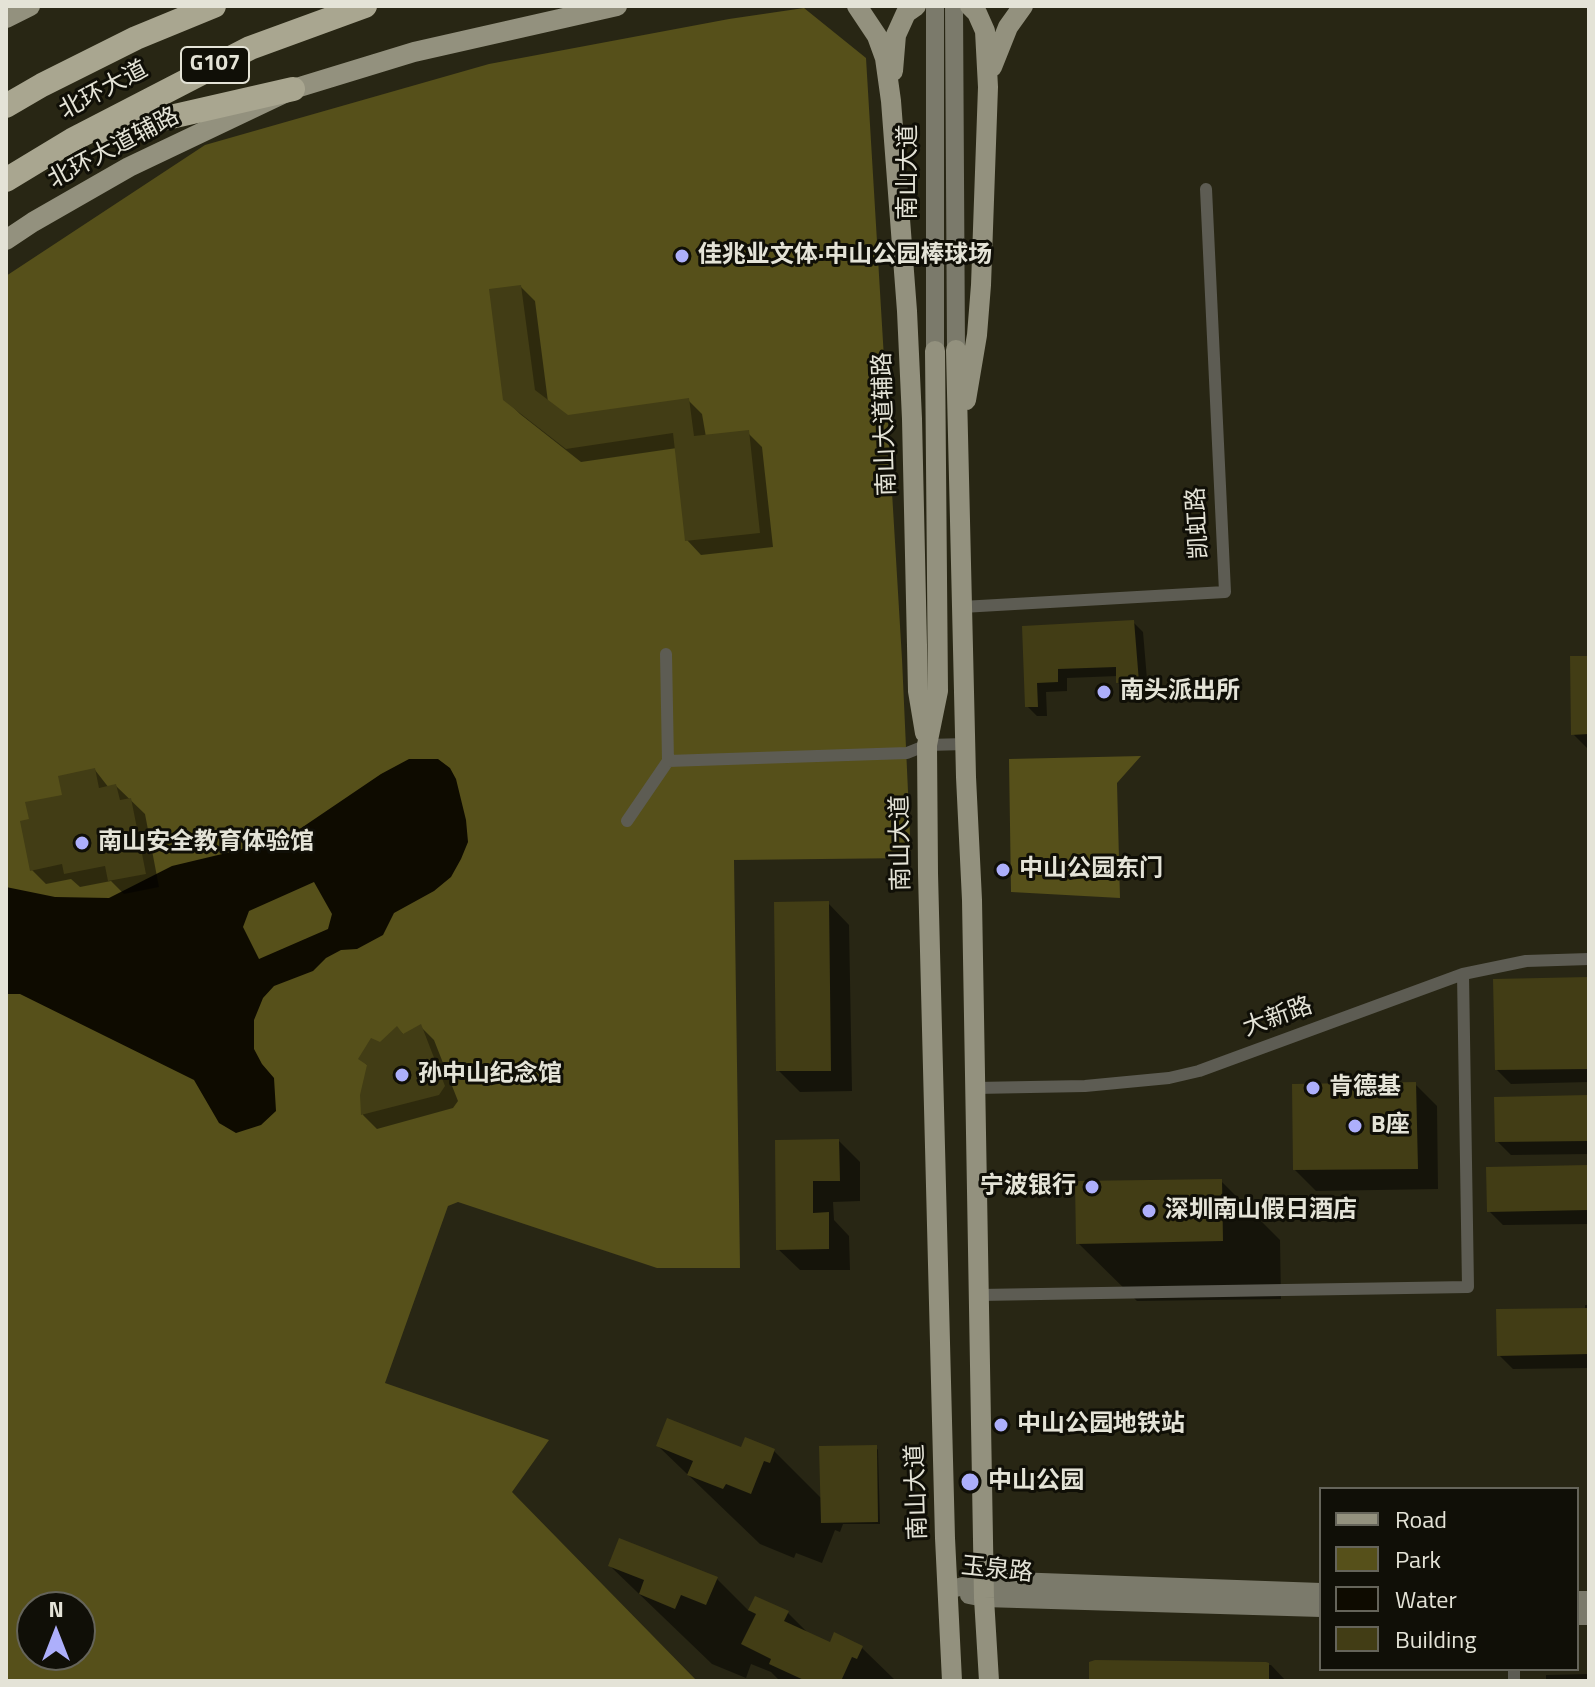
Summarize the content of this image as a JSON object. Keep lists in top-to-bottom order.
{
  "streets": {
    "highway": ["G107", "北环大道"],
    "main road": ["北环大道辅路", "南山大道", "南山大道辅路"],
    "street": ["凯虹路", "大新路", "玉泉路"]
  },
  "crossings": [
    ["南山大道", "南山大道辅路"],
    ["南山大道", "凯虹路"],
    ["南山大道", "大新路"],
    ["南山大道", "玉泉路"]
  ],
  "places": [
    "佳兆业文体·中山公园棒球场",
    "南头派出所",
    "南山安全教育体验馆",
    "中山公园东门",
    "孙中山纪念馆",
    "肯德基",
    "B座",
    "宁波银行",
    "深圳南山假日酒店",
    "中山公园地铁站",
    "中山公园"
  ],
  "legend": [
    "Road",
    "Park",
    "Water",
    "Building"
  ],
  "north": "top"
}
